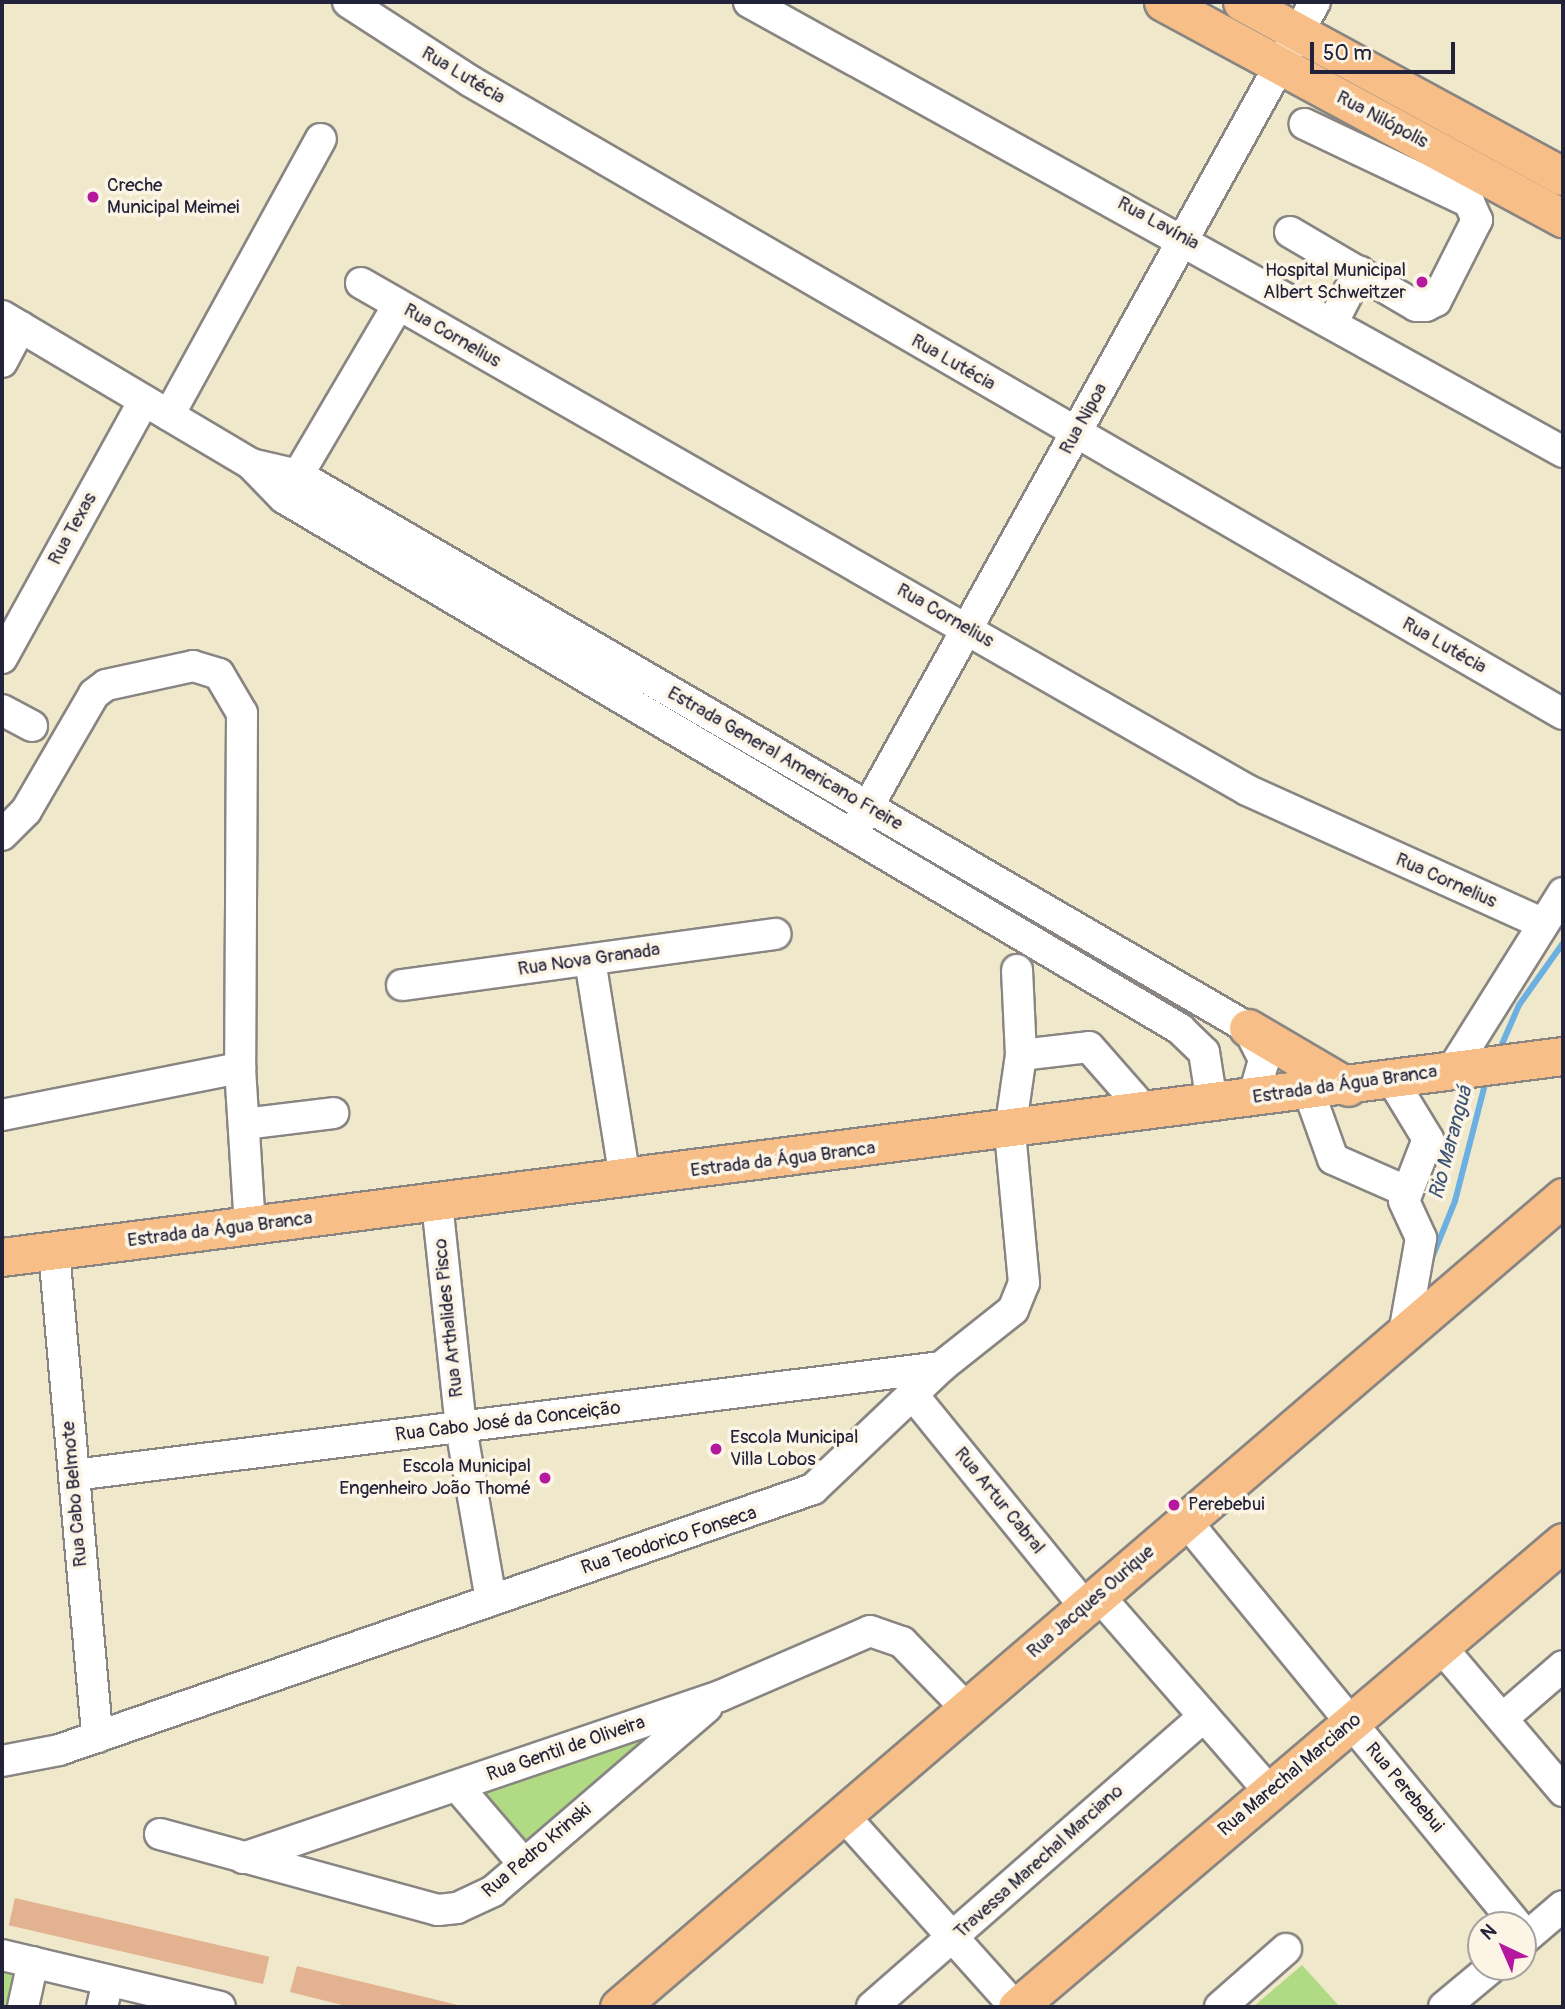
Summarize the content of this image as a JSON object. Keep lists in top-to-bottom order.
{
  "streets": {
    "main road": [
      "Rua Nilópolis",
      "Estrada da Água Branca",
      "Rua Jacques Ourique",
      "Rua Marechal Marciano"
    ],
    "street": [
      "Rua Lutécia",
      "Rua Lavínia",
      "Rua Cornelius",
      "Rua Nipoa",
      "Rua Texas",
      "Estrada General Americano Freire",
      "Rua Nova Granada",
      "Rua Arthalides Pisco",
      "Rua Cabo José da Conceição",
      "Rua Cabo Belmote",
      "Rua Artur Cabral",
      "Rua Teodorico Fonseca",
      "Rua Gentil de Oliveira",
      "Rua Perebebui",
      "Rua Pedro Krinski",
      "Travessa Marechal Marciano"
    ]
  },
  "crossings": [
    ["Rua Lutécia", "Rua Nipoa"],
    ["Rua Nilópolis", "Rua Nipoa"],
    ["Rua Lavínia", "Rua Nipoa"],
    ["Rua Cornelius", "Rua Nipoa"],
    ["Rua Nipoa", "Estrada General Americano Freire"],
    ["Rua Texas", "Estrada General Americano Freire"],
    ["Estrada General Americano Freire", "Estrada da Água Branca"],
    ["Estrada da Água Branca", "Rua Arthalides Pisco"],
    ["Estrada da Água Branca", "Rua Cabo Belmote"],
    ["Estrada da Água Branca", "Rua Teodorico Fonseca"],
    ["Rua Arthalides Pisco", "Rua Cabo José da Conceição"],
    ["Rua Arthalides Pisco", "Rua Teodorico Fonseca"],
    ["Rua Cabo José da Conceição", "Rua Cabo Belmote"],
    ["Rua Cabo José da Conceição", "Rua Teodorico Fonseca"],
    ["Rua Cabo Belmote", "Rua Teodorico Fonseca"],
    ["Rua Artur Cabral", "Rua Teodorico Fonseca"],
    ["Rua Artur Cabral", "Rua Jacques Ourique"],
    ["Rua Artur Cabral", "Rua Marechal Marciano"],
    ["Rua Artur Cabral", "Travessa Marechal Marciano"],
    ["Rua Jacques Ourique", "Rua Gentil de Oliveira"],
    ["Rua Jacques Ourique", "Rua Perebebui"],
    ["Rua Gentil de Oliveira", "Rua Pedro Krinski"],
    ["Rua Marechal Marciano", "Rua Perebebui"]
  ],
  "water": ["Rio Maranguá"],
  "places": [
    "Creche Municipal Meimei",
    "Hospital Municipal Albert Schweitzer",
    "Escola Municipal Villa Lobos",
    "Escola Municipal Engenheiro João Thomé",
    "Perebebui"
  ],
  "scale_bar": "50 m",
  "north": "top left"
}
